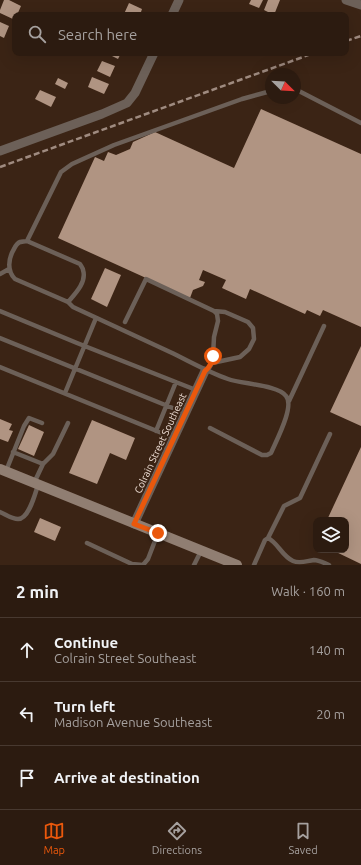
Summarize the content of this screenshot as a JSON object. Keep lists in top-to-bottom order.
{
  "streets": {
    "street": ["Colrain Street Southeast"]
  },
  "north": "bottom right",
  "page": {
    "search": "Search here",
    "heading": ["2 min", "Walk · 160 m"],
    "list": [
      ["Continue", "Colrain Street Southeast", "140 m"],
      ["Turn left", "Madison Avenue Southeast", "20 m"],
      "Arrive at destination"
    ],
    "nav": ["Map", "Directions", "Saved"]
  }
}
